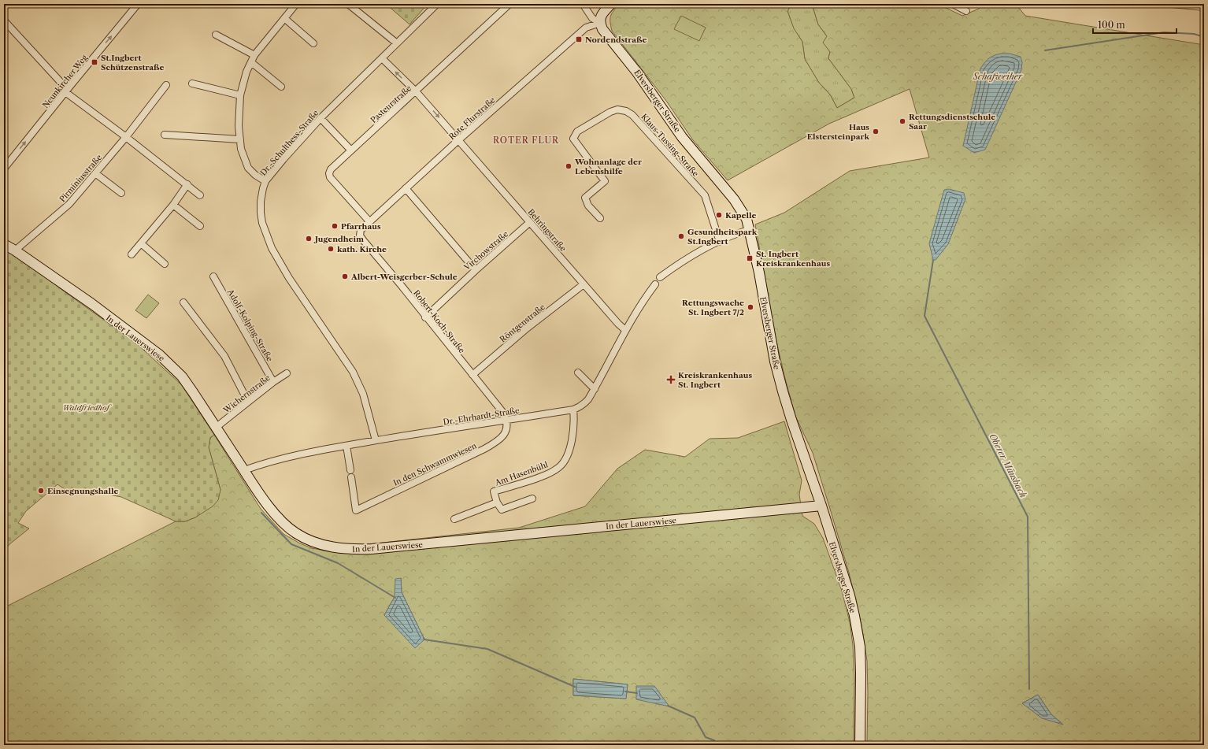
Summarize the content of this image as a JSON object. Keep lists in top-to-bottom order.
{
  "streets": {
    "street": [
      "Neunkircher Weg",
      "Elversberger Straße",
      "Pasteurstraße",
      "Rote Flurstraße",
      "Dr.-Schulthess-Straße",
      "Klaus-Tussing-Straße",
      "Pirminiusstraße",
      "Behringstraße",
      "Virchowstraße",
      "Robert-Koch-Straße",
      "Röntgenstraße",
      "Adolf-Kolping-Straße",
      "In der Lauerswiese",
      "Wichernstraße",
      "Dr.-Ehrhardt-Straße",
      "In den Schwammwiesen",
      "Am Hasenbühl"
    ]
  },
  "crossings": [
    ["Elversberger Straße", "Rote Flurstraße"],
    ["Elversberger Straße", "In der Lauerswiese"],
    ["Pasteurstraße", "Rote Flurstraße"],
    ["Pasteurstraße", "Behringstraße"],
    ["Rote Flurstraße", "Behringstraße"],
    ["Rote Flurstraße", "Robert-Koch-Straße"],
    ["Dr.-Schulthess-Straße", "Behringstraße"],
    ["Dr.-Schulthess-Straße", "Dr.-Ehrhardt-Straße"],
    ["Pirminiusstraße", "In der Lauerswiese"],
    ["Behringstraße", "Virchowstraße"],
    ["Behringstraße", "Röntgenstraße"],
    ["Behringstraße", "Dr.-Ehrhardt-Straße"],
    ["Virchowstraße", "Robert-Koch-Straße"],
    ["Robert-Koch-Straße", "Röntgenstraße"],
    ["Robert-Koch-Straße", "Dr.-Ehrhardt-Straße"],
    ["Robert-Koch-Straße", "In den Schwammwiesen"],
    ["Adolf-Kolping-Straße", "Wichernstraße"],
    ["In der Lauerswiese", "Wichernstraße"],
    ["In der Lauerswiese", "Dr.-Ehrhardt-Straße"],
    ["Dr.-Ehrhardt-Straße", "In den Schwammwiesen"],
    ["Dr.-Ehrhardt-Straße", "Am Hasenbühl"]
  ],
  "one_way": ["Neunkircher Weg"],
  "districts": ["ROTER FLUR"],
  "water": ["Schafweiher", "Oberer Mäusbach"],
  "parks": ["Waldfriedhof"],
  "places": {
    "transit": ["Nordendstraße", "St.Ingbert Schützenstraße", "St. Ingbert Kreiskrankenhaus"],
    "other": [
      "Rettungsdienstschule Saar",
      "Haus Elstersteinpark",
      "Wohnanlage der Lebenshilfe",
      "Kapelle",
      "Pfarrhaus",
      "Gesundheitspark St.Ingbert",
      "Jugendheim",
      "kath. Kirche",
      "Albert-Weisgerber-Schule",
      "Rettungswache St. Ingbert 7/2",
      "Einsegnungshalle"
    ],
    "health": ["Kreiskrankenhaus St. Ingbert"]
  },
  "scale_bar": "100 m"
}
